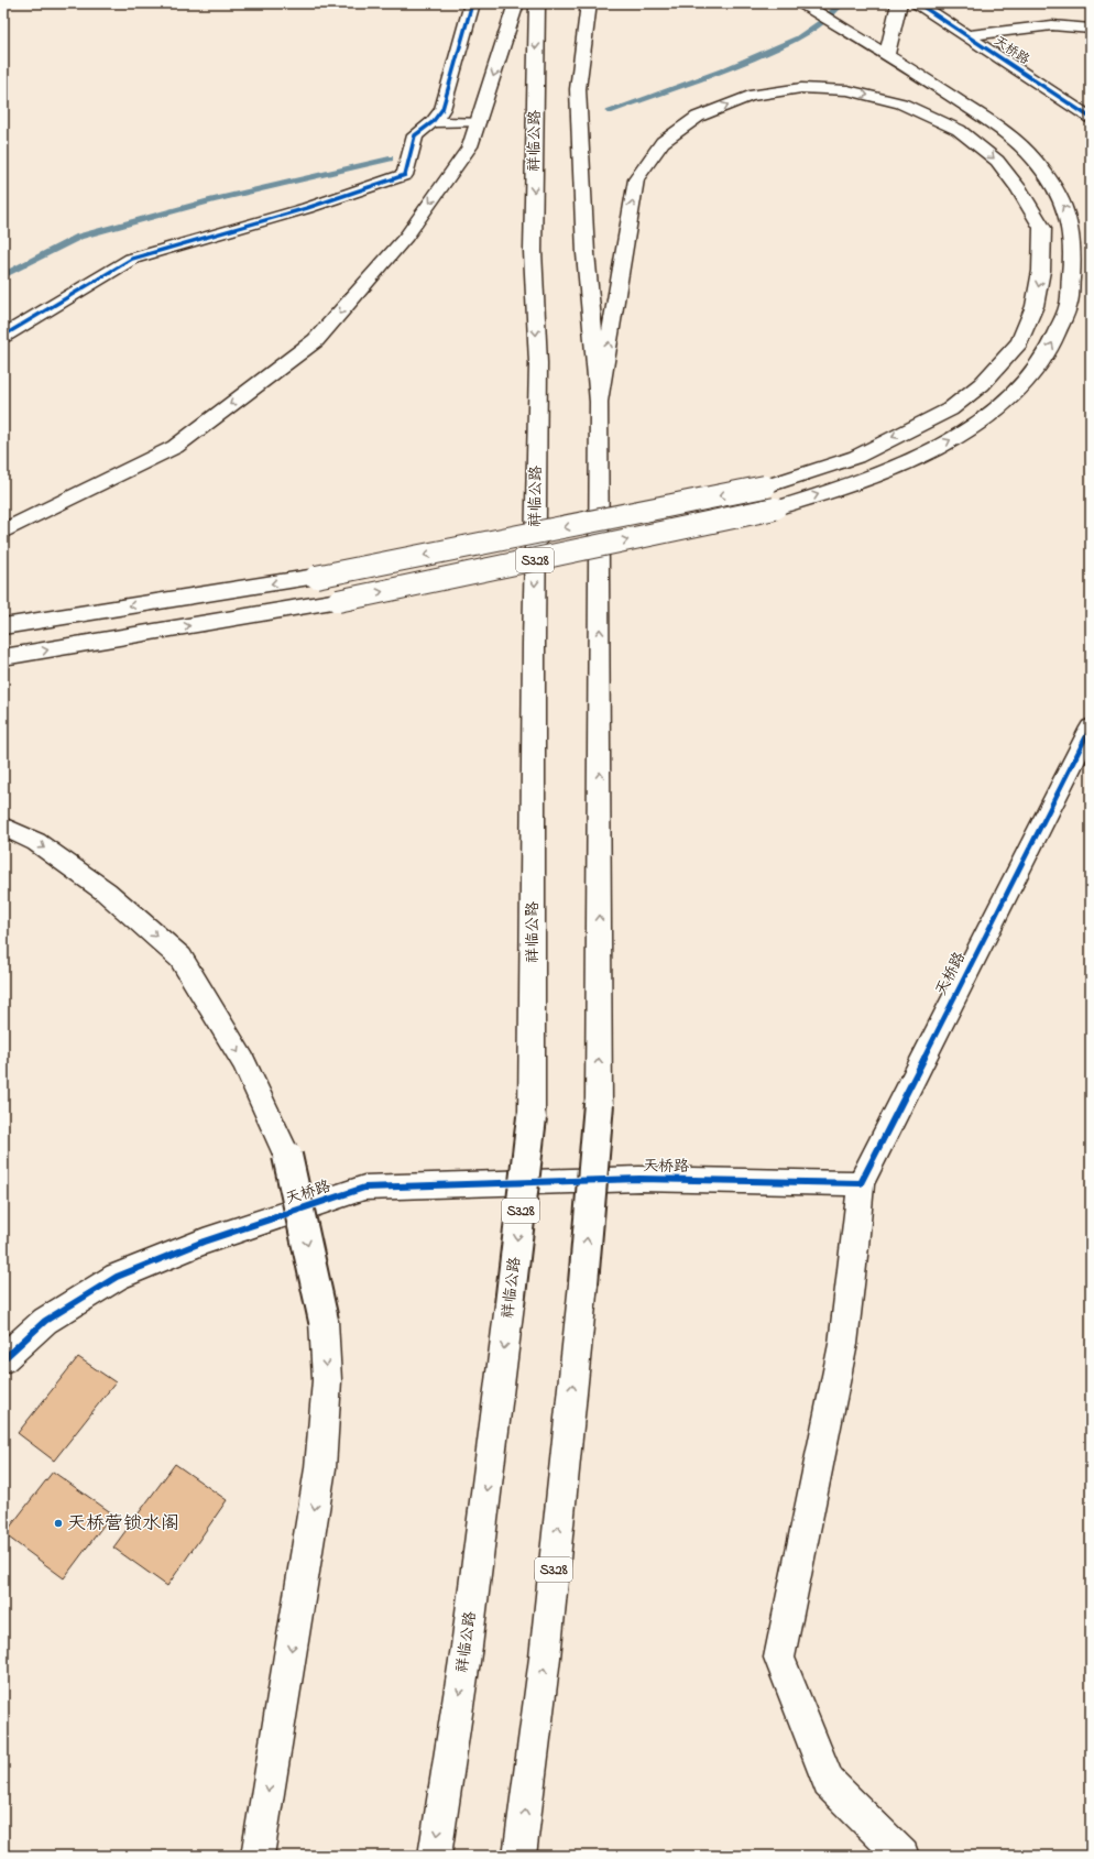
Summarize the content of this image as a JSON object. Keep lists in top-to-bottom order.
{
  "streets": {
    "main road": ["天桥路", "祥临公路", "S328"]
  },
  "places": ["天桥营锁水阁"]
}
